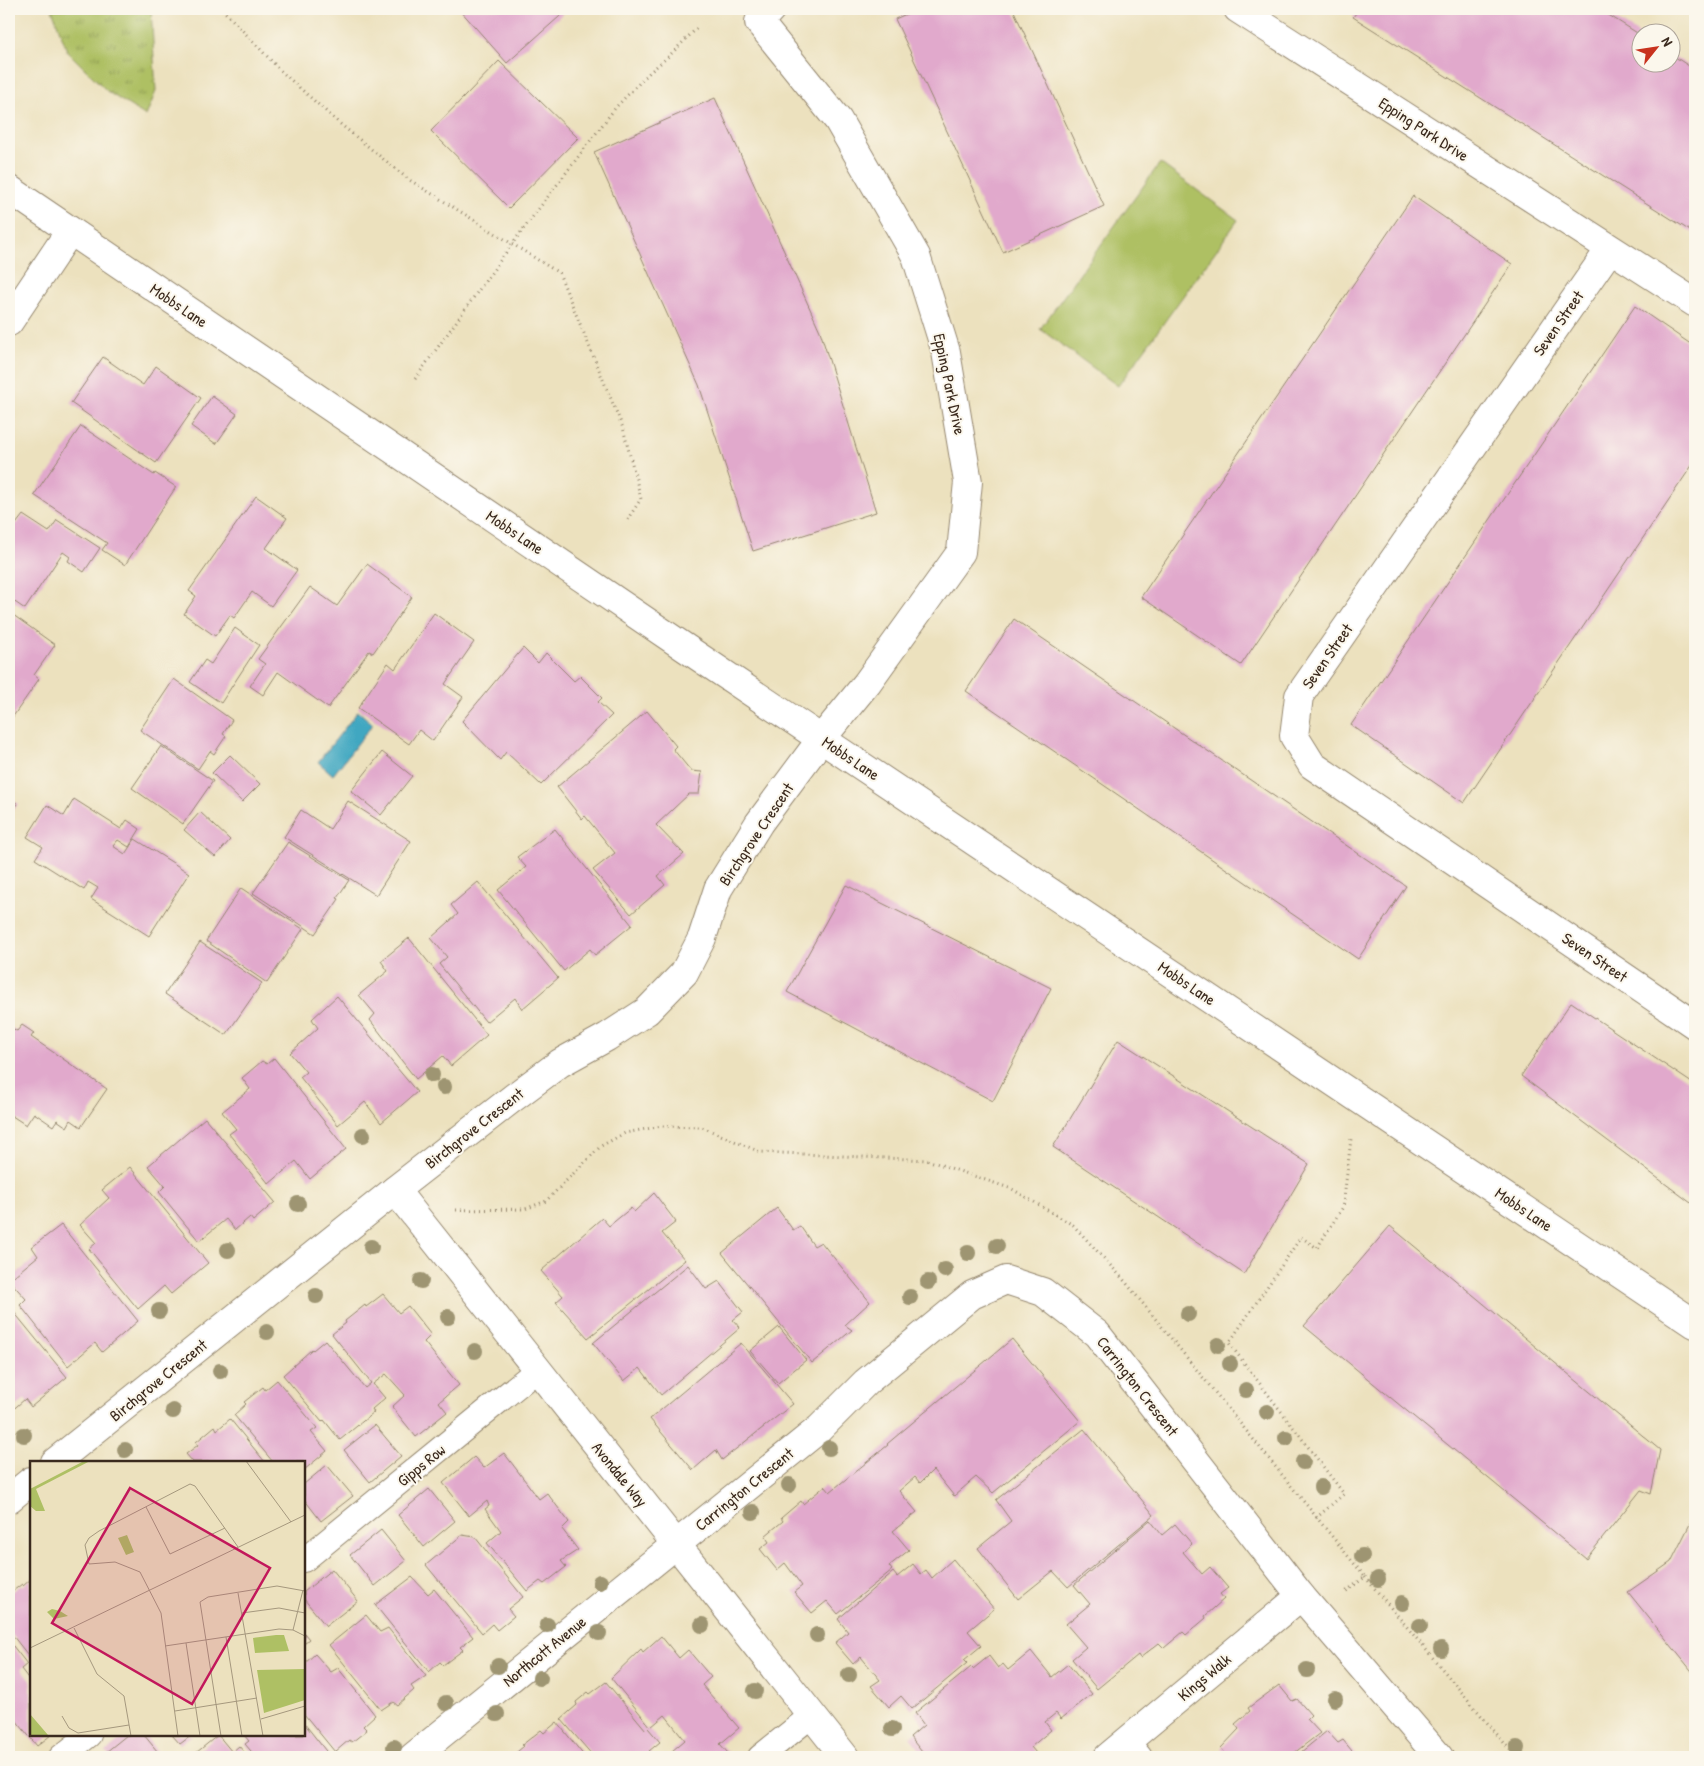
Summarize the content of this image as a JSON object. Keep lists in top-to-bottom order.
{
  "streets": {
    "street": [
      "Epping Park Drive",
      "Mobbs Lane",
      "Seven Street",
      "Birchgrove Crescent",
      "Carrington Crescent",
      "Avondale Way",
      "Northcott Avenue",
      "Kings Walk"
    ],
    "lane": ["Gipps Row"]
  },
  "crossings": [
    ["Epping Park Drive", "Mobbs Lane"],
    ["Epping Park Drive", "Seven Street"],
    ["Epping Park Drive", "Birchgrove Crescent"],
    ["Mobbs Lane", "Birchgrove Crescent"],
    ["Birchgrove Crescent", "Avondale Way"],
    ["Carrington Crescent", "Avondale Way"],
    ["Carrington Crescent", "Northcott Avenue"],
    ["Carrington Crescent", "Kings Walk"],
    ["Gipps Row", "Avondale Way"],
    ["Avondale Way", "Northcott Avenue"]
  ],
  "north": "top right"
}
